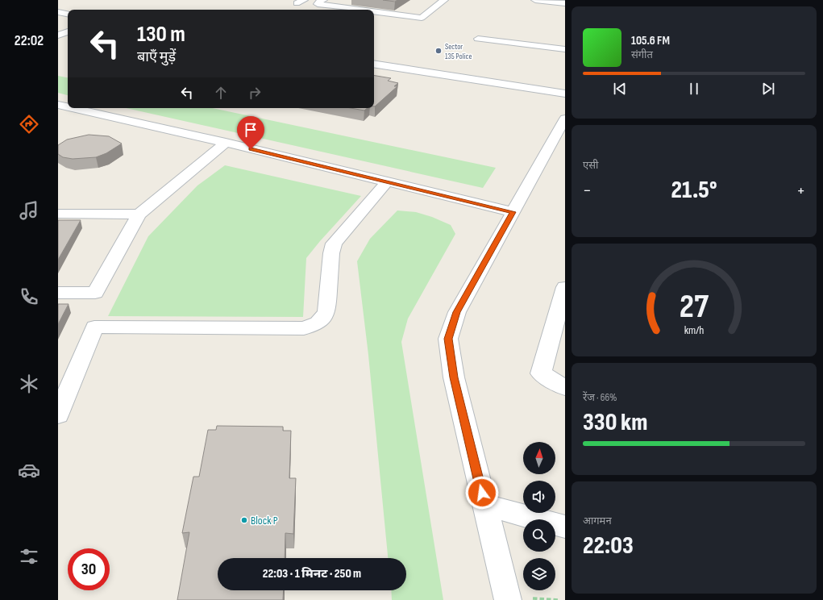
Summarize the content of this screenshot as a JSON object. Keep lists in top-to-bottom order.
{
  "places": ["Sector 135 Police", "Block P"],
  "north": "top",
  "page": {
    "tabs": "22:02",
    "turn": ["130 m", "बाएँ मुड़ें"],
    "song": ["105.6 FM", "संगीत"],
    "tile": [
      "एसी",
      ["रेंज · 66%", "330 km"],
      ["आगमन", "22:03"]
    ],
    "heat": ["−", "21.5°", "+"],
    "limit": "30",
    "trip": "22:03 · 1 मिनट · 250 m",
    "gauge": ["27", "km/h"]
  }
}
